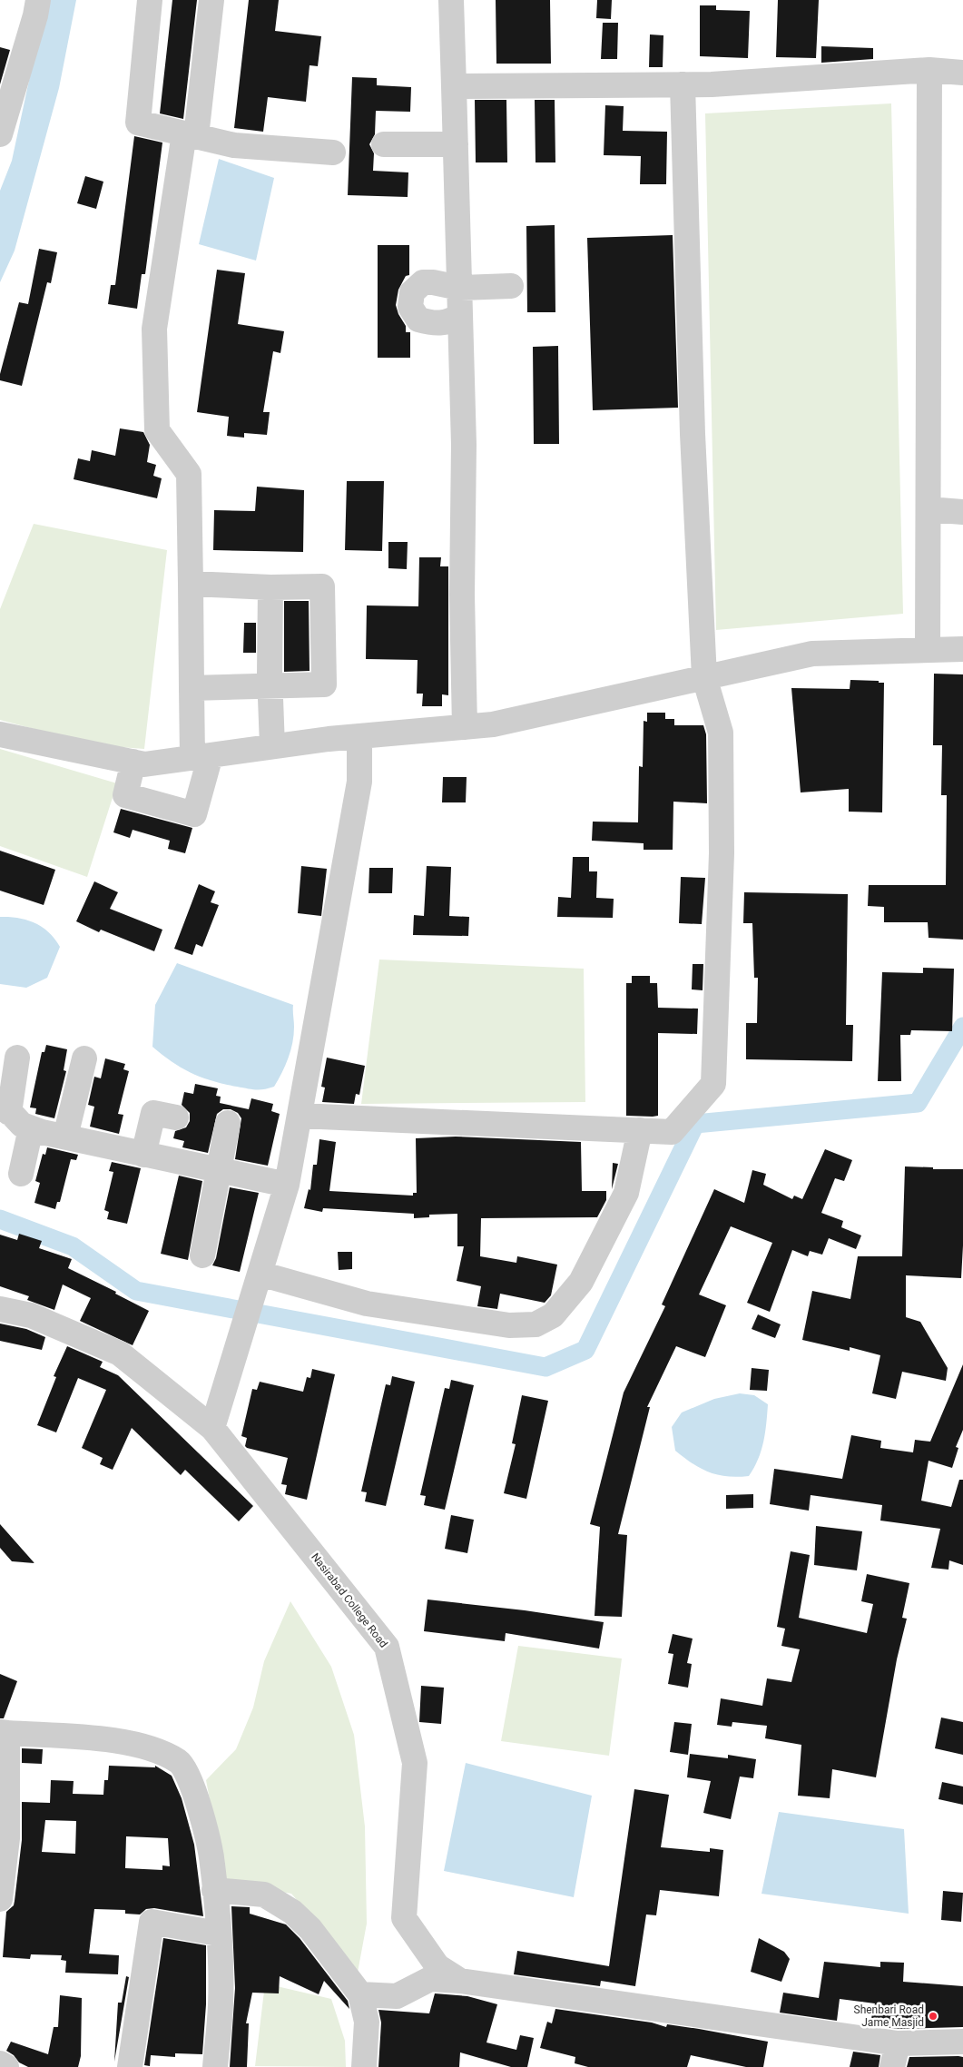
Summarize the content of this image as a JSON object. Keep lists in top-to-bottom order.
{
  "streets": {
    "street": ["Nasirabad College Road"]
  },
  "places": ["Shenbari Road Jame Masjid"]
}
